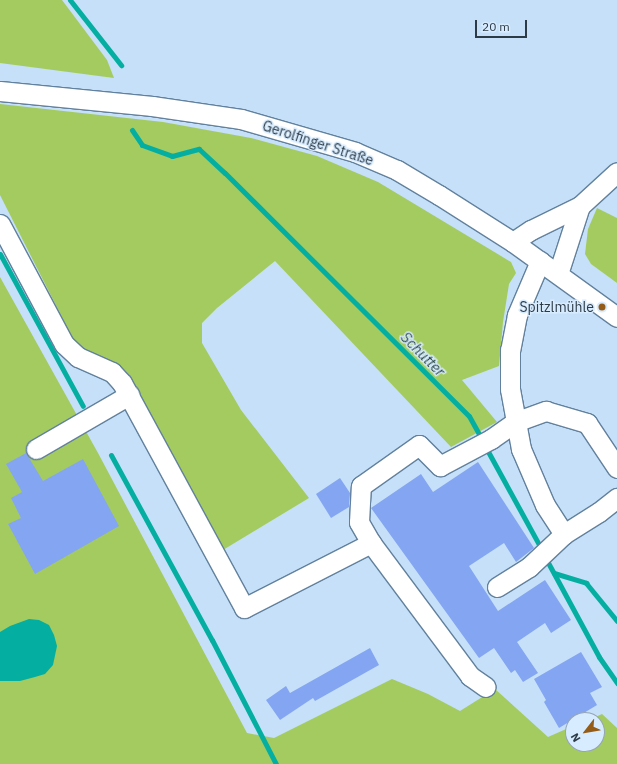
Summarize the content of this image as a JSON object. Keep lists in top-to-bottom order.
{
  "streets": {
    "street": ["Gerolfinger Straße"]
  },
  "water": ["Schutter"],
  "places": ["Spitzlmühle"],
  "scale_bar": "20 m",
  "north": "bottom left"
}
